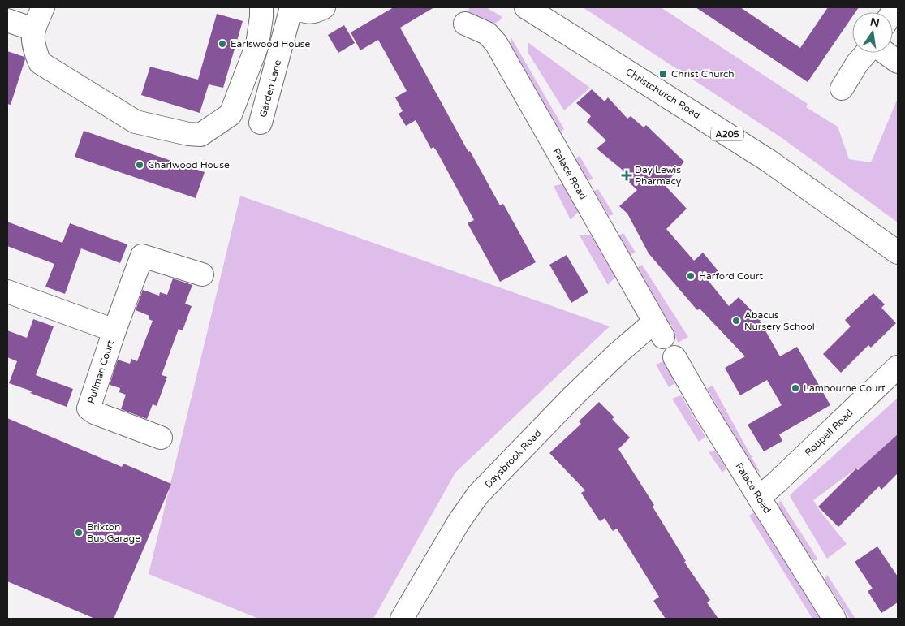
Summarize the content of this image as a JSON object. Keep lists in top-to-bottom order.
{
  "streets": {
    "main road": [
      "Garden Lane",
      "Christchurch Road",
      "A205",
      "Palace Road",
      "Pullman Court",
      "Roupell Road",
      "Daysbrook Road"
    ]
  },
  "crossings": [
    ["Palace Road", "Roupell Road"],
    ["Palace Road", "Daysbrook Road"]
  ],
  "places": {
    "other": [
      "Earlswood House",
      "Charlwood House",
      "Harford Court",
      "Abacus Nursery School",
      "Lambourne Court",
      "Brixton Bus Garage"
    ],
    "transit": ["Christ Church"],
    "health": ["Day Lewis Pharmacy"]
  },
  "north": "top"
}
